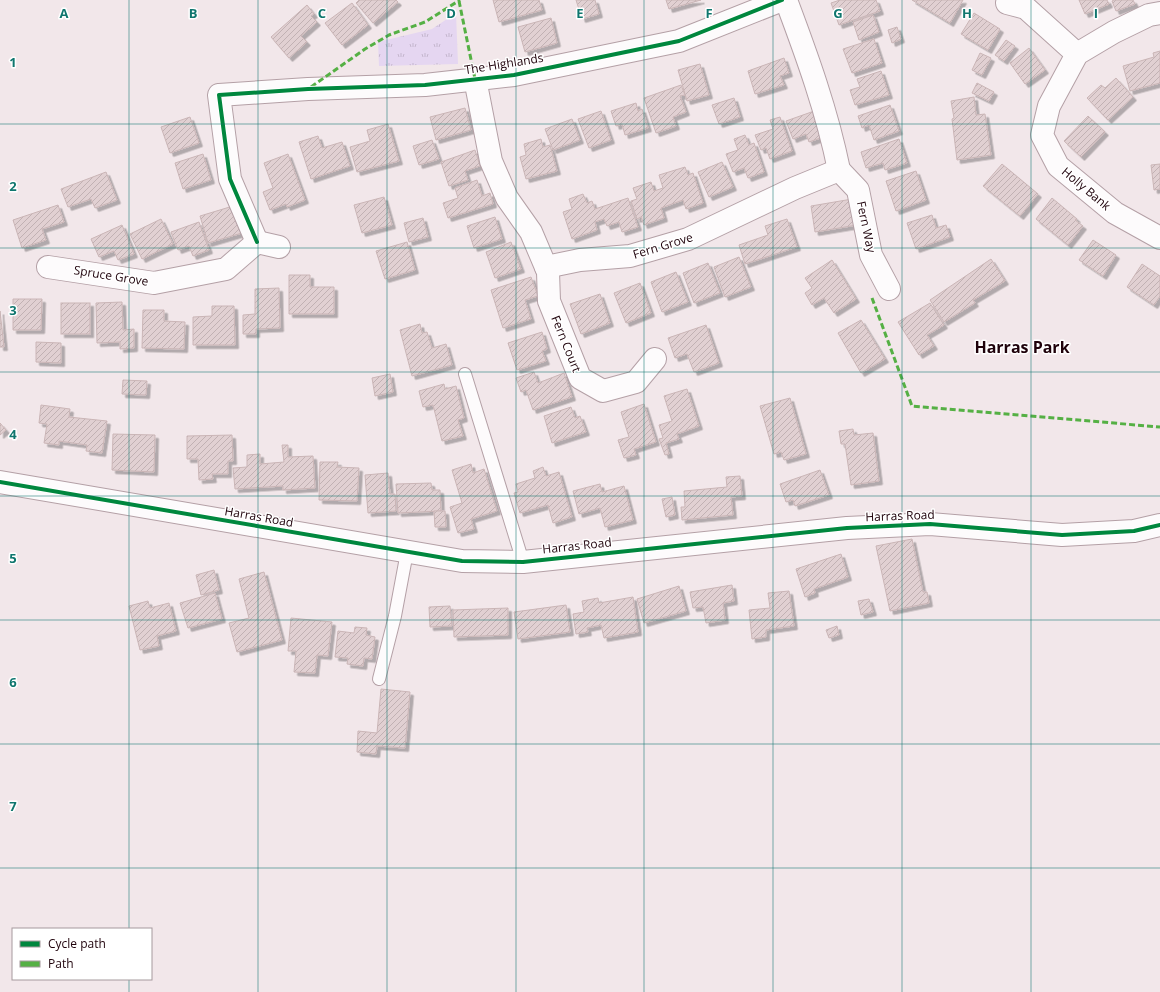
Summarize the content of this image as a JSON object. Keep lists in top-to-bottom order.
{
  "streets": {
    "street": [
      "The Highlands",
      "Holly Bank",
      "Fern Way",
      "Fern Grove",
      "Spruce Grove",
      "Fern Court",
      "Harras Road"
    ]
  },
  "crossings": [
    ["The Highlands", "Spruce Grove"],
    ["Fern Way", "Fern Grove"],
    ["Fern Grove", "Fern Court"]
  ],
  "districts": ["Harras Park"],
  "legend": ["Cycle path", "Path"],
  "grid": {
    "columns": [
      "A",
      "B",
      "C",
      "D",
      "E",
      "F",
      "G",
      "H",
      "I"
    ],
    "rows": [
      "1",
      "2",
      "3",
      "4",
      "5",
      "6",
      "7"
    ]
  }
}
